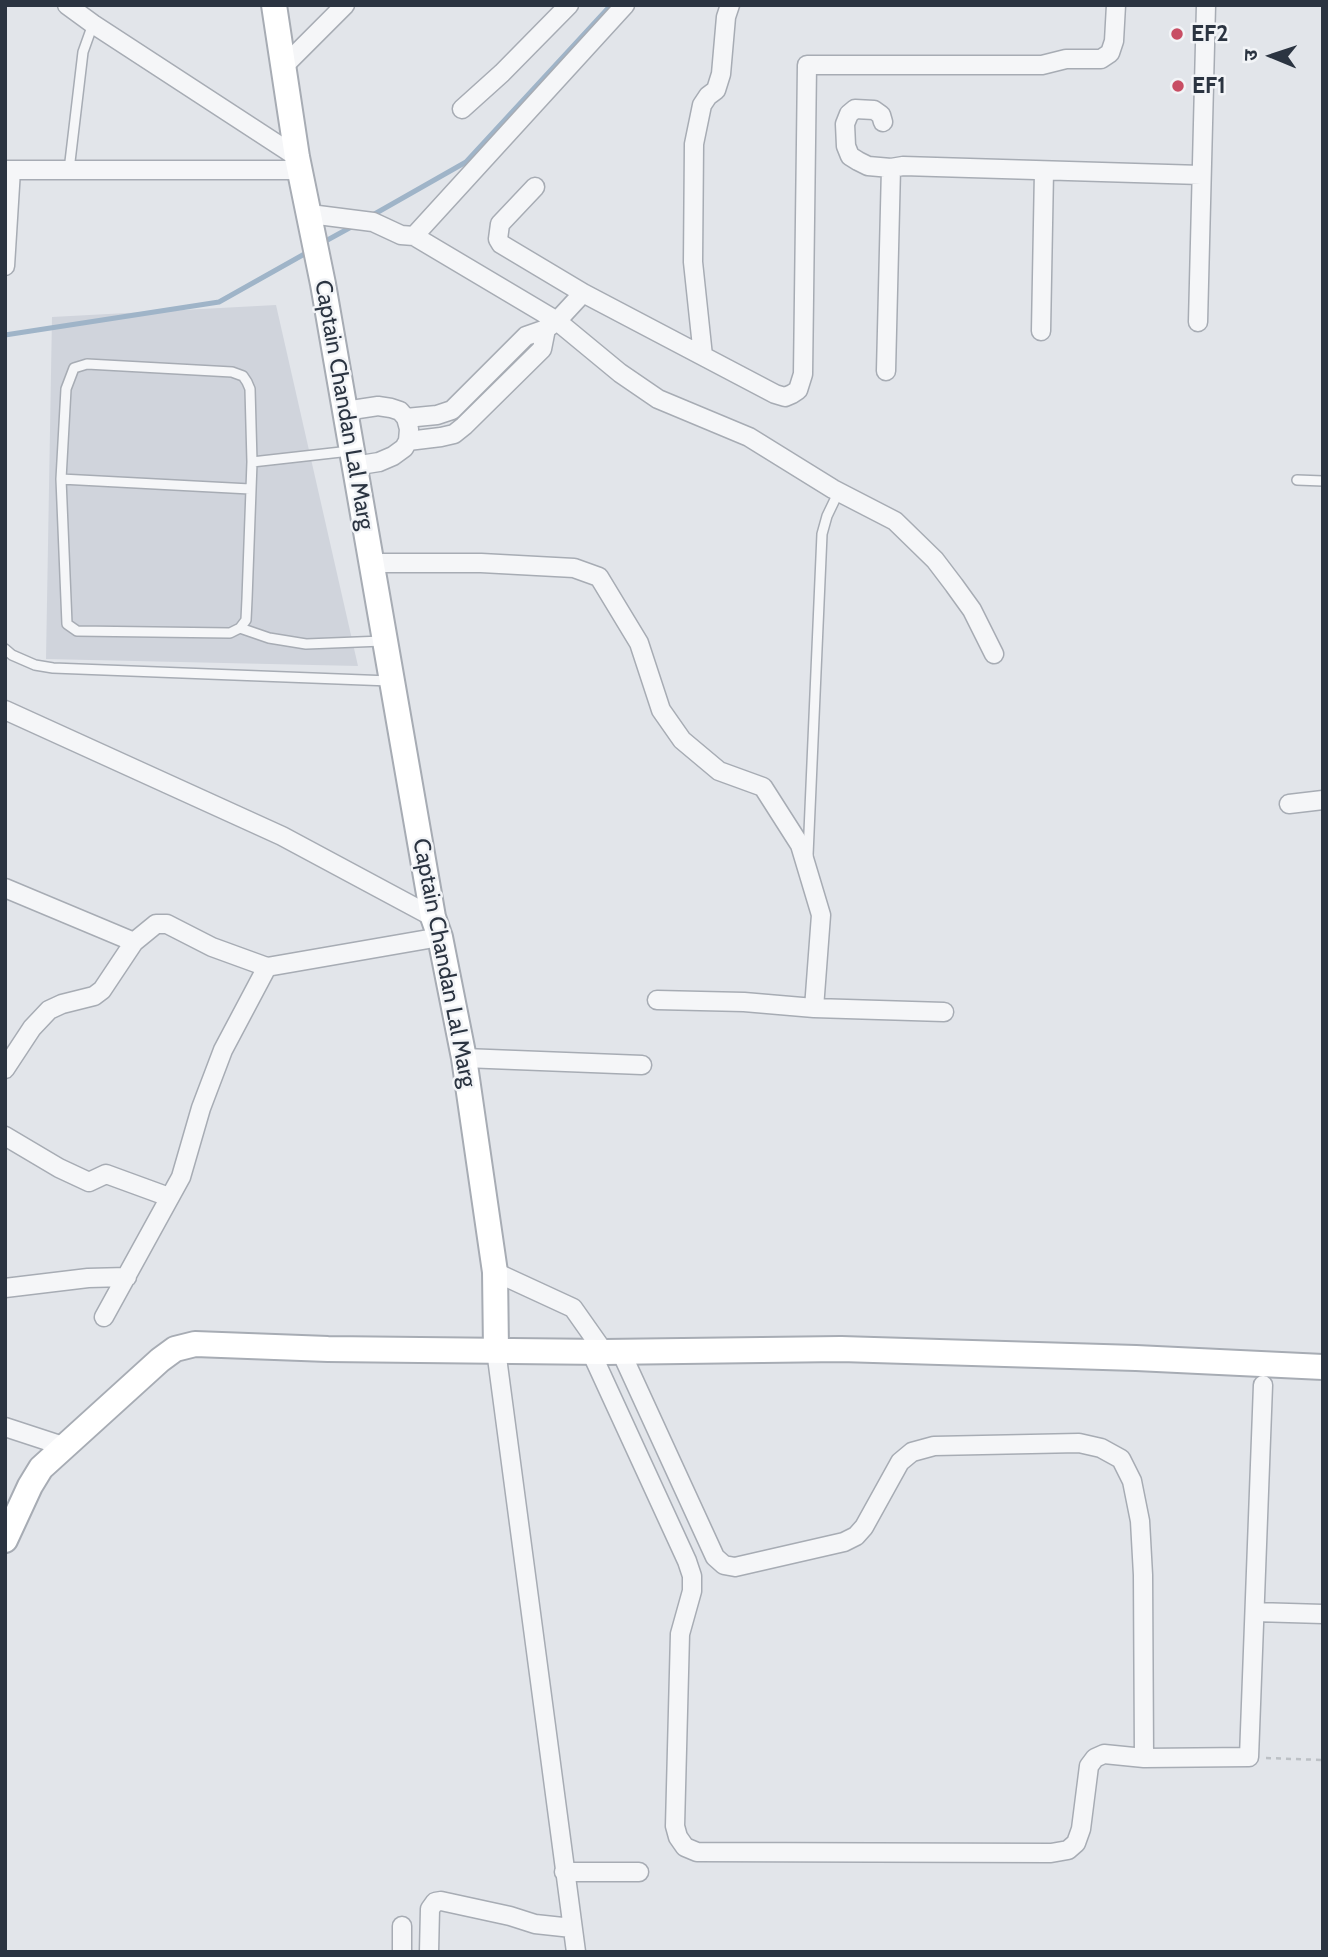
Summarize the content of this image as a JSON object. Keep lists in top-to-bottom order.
{
  "streets": {
    "street": ["Captain Chandan Lal Marg"]
  },
  "places": ["EF2", "EF1"],
  "north": "left"
}
